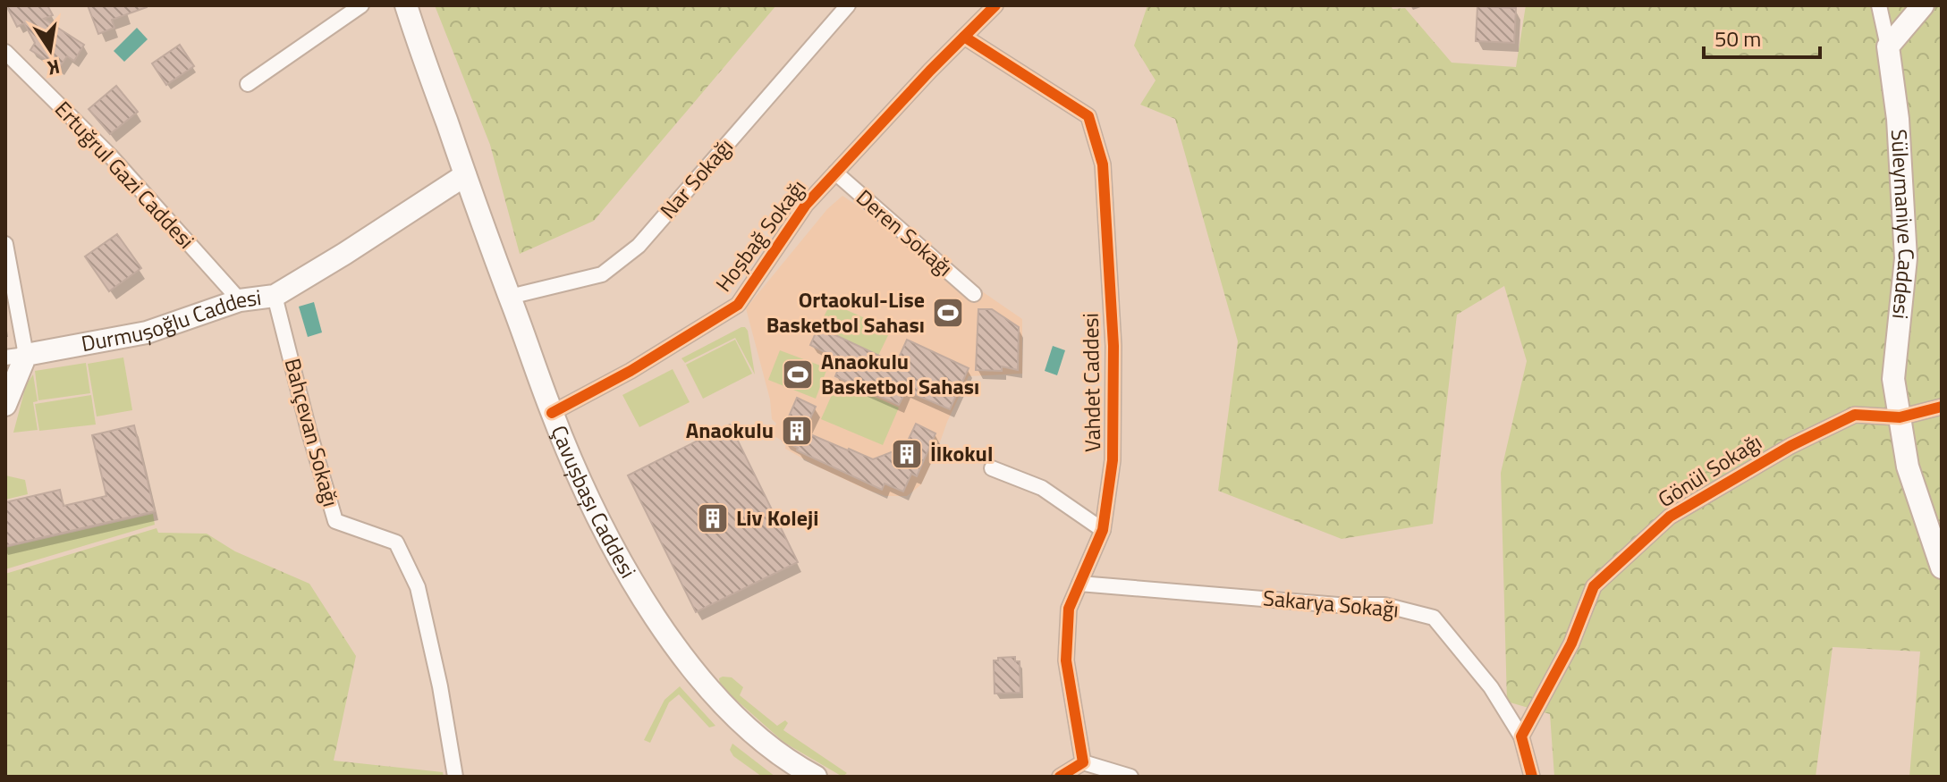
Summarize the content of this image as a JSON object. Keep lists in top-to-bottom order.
{
  "streets": {
    "street": [
      "Ertuğrul Gazi Caddesi",
      "Nar Sokağı",
      "Süleymaniye Caddesi",
      "Deren Sokağı",
      "Hoşbağ Sokağı",
      "Durmuşoğlu Caddesi",
      "Vahdet Caddesi",
      "Bahçevan Sokağı",
      "Gönül Sokağı",
      "Çavuşbaşı Caddesi",
      "Sakarya Sokağı"
    ]
  },
  "crossings": [
    ["Ertuğrul Gazi Caddesi", "Durmuşoğlu Caddesi"],
    ["Nar Sokağı", "Çavuşbaşı Caddesi"],
    ["Süleymaniye Caddesi", "Gönül Sokağı"],
    ["Deren Sokağı", "Hoşbağ Sokağı"],
    ["Hoşbağ Sokağı", "Vahdet Caddesi"],
    ["Hoşbağ Sokağı", "Çavuşbaşı Caddesi"],
    ["Durmuşoğlu Caddesi", "Bahçevan Sokağı"],
    ["Durmuşoğlu Caddesi", "Çavuşbaşı Caddesi"],
    ["Vahdet Caddesi", "Sakarya Sokağı"],
    ["Gönül Sokağı", "Sakarya Sokağı"]
  ],
  "places": {
    "sports": ["Ortaokul-Lise Basketbol Sahası", "Anaokulu Basketbol Sahası"],
    "building": ["Anaokulu", "İlkokul", "Liv Koleji"]
  },
  "scale_bar": "50 m",
  "north": "bottom"
}
